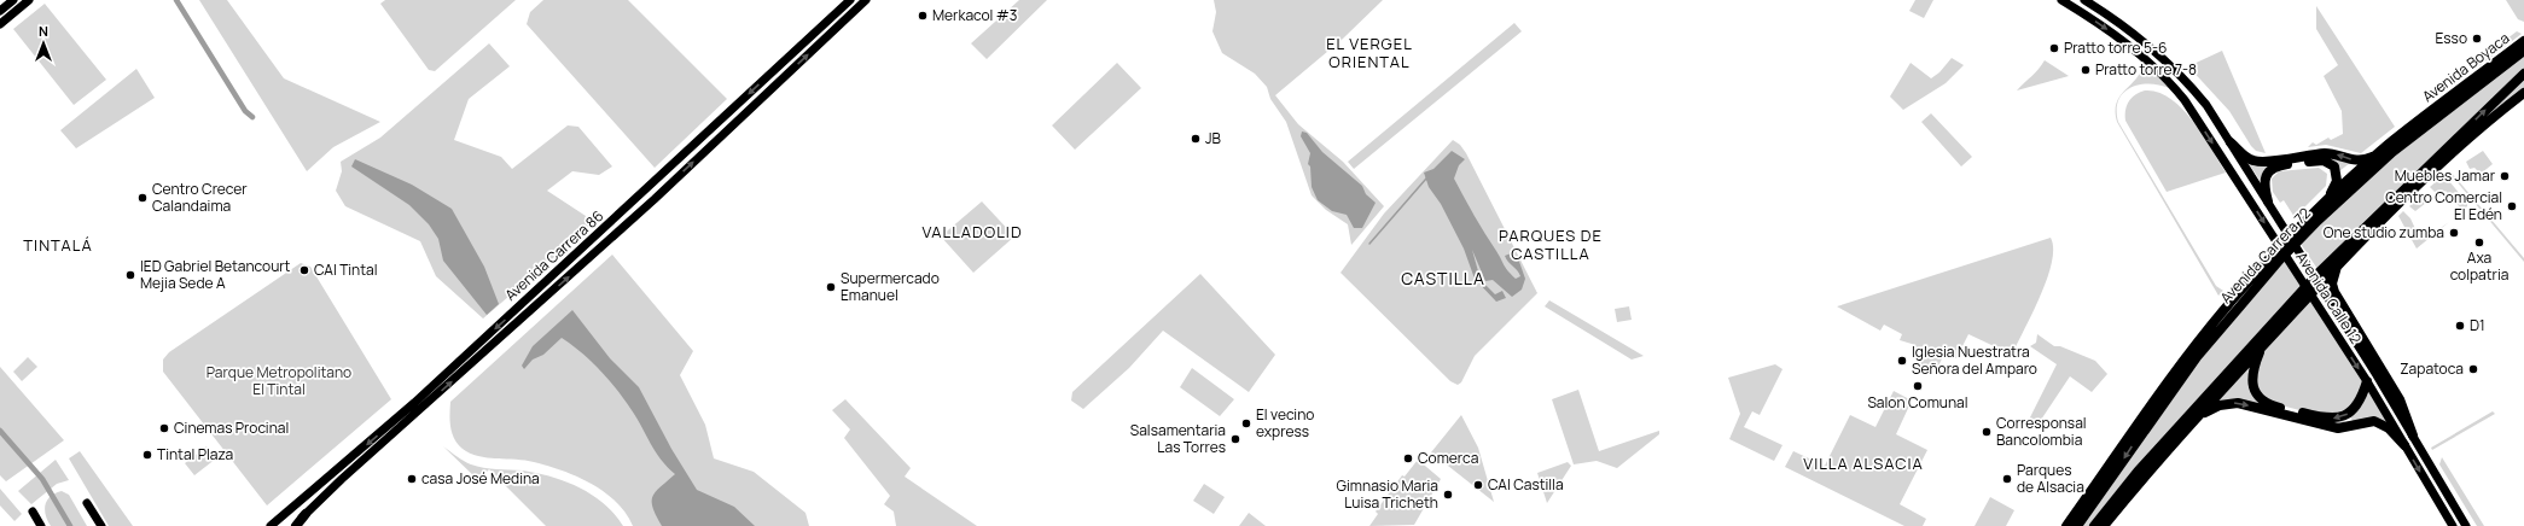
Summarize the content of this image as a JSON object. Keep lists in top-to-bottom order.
{
  "streets": {
    "highway": ["Avenida Boyaca", "Avenida Carrera 72"],
    "main road": ["Avenida Carrera 86", "Avenida Calle 12"]
  },
  "crossings": [
    ["Avenida Boyaca", "Avenida Carrera 72"]
  ],
  "districts": [
    "EL VERGEL ORIENTAL",
    "VALLADOLID",
    "PARQUES DE CASTILLA",
    "TINTALÁ",
    "CASTILLA",
    "VILLA ALSACIA"
  ],
  "parks": ["Parque Metropolitano El Tintal"],
  "places": [
    "Merkacol #3",
    "Esso",
    "Pratto torre 5-6",
    "Pratto torre 7-8",
    "JB",
    "Muebles Jamar",
    "Centro Crecer Calandaima",
    "Centro Comercial El Edén",
    "One studio zumba",
    "Axa colpatria",
    "CAI Tintal",
    "IED Gabriel Betancourt Mejia Sede A",
    "Supermercado Emanuel",
    "D1",
    "Iglesia Nuestratra Señora del Amparo",
    "Zapatoca",
    "Salon Comunal",
    "El vecino express",
    "Cinemas Procinal",
    "Corresponsal Bancolombia",
    "Salsamentaria Las Torres",
    "Tintal Plaza",
    "Comerca",
    "casa José Medina",
    "Parques de Alsacia",
    "CAI Castilla",
    "Gimnasio Maria Luisa Tricheth"
  ],
  "north": "top"
}
